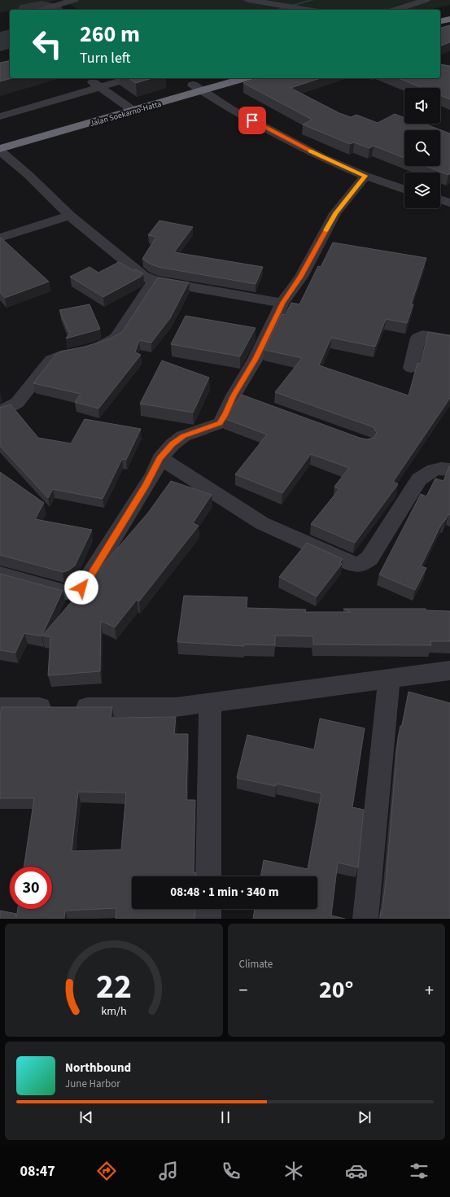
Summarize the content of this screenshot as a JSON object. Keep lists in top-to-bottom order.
{
  "streets": {
    "highway": ["Jalan Soekarno-Hatta"]
  },
  "page": {
    "turn": ["260 m", "Turn left"],
    "limit": "30",
    "trip": "08:48 · 1 min · 340 m",
    "tile": "Climate",
    "heat": ["−", "20°", "+"],
    "song": ["Northbound", "June Harbor"],
    "tabs": "08:47",
    "gauge": ["22", "km/h"]
  }
}
